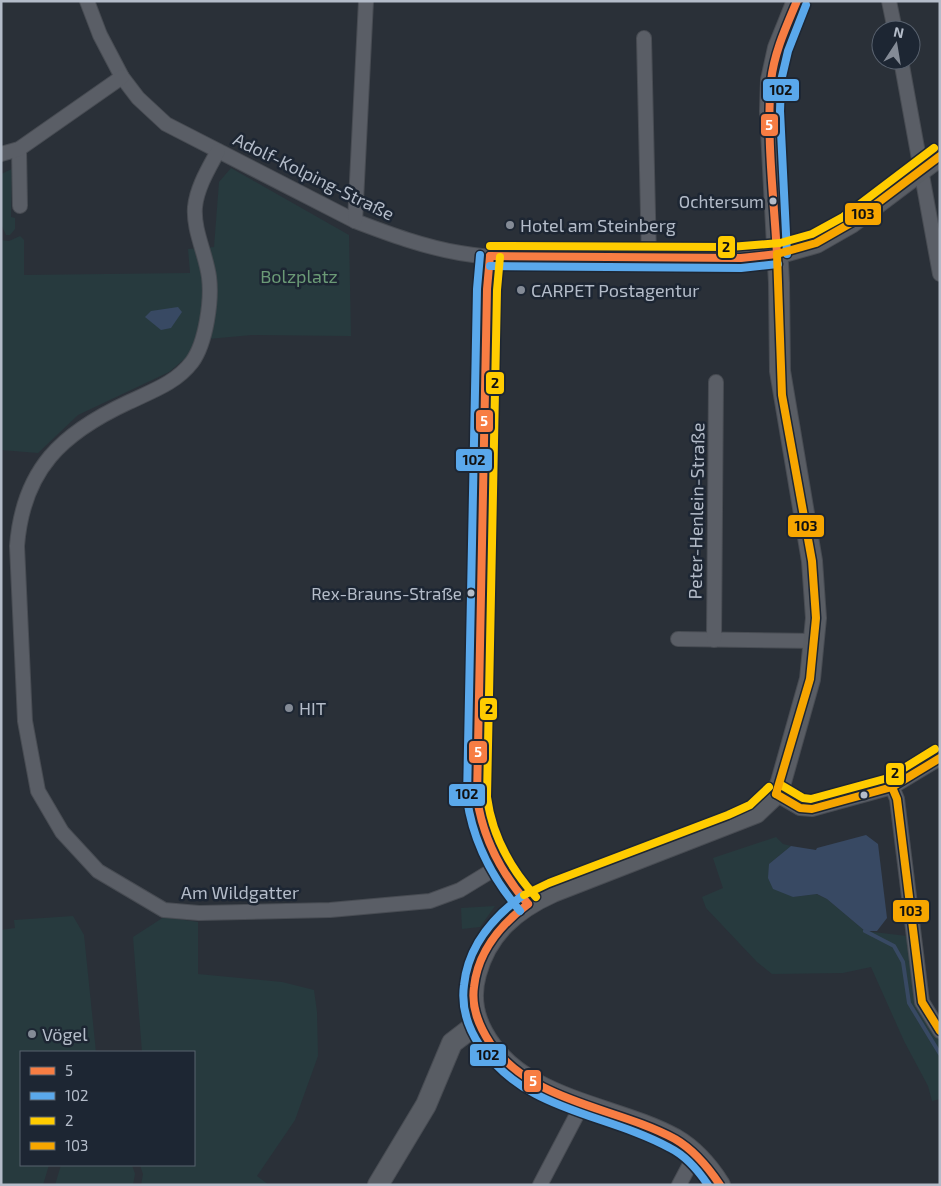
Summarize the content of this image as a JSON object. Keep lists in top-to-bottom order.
{
  "streets": {
    "street": ["Adolf-Kolping-Straße", "Peter-Henlein-Straße", "Am Wildgatter"]
  },
  "crossings": [
    ["Adolf-Kolping-Straße", "Am Wildgatter"]
  ],
  "parks": ["Bolzplatz"],
  "places": [
    "Ochtersum",
    "Hotel am Steinberg",
    "CARPET Postagentur",
    "Rex-Brauns-Straße",
    "HIT",
    "Vögel"
  ],
  "lines": [
    "transit line 5",
    "transit line 102",
    "transit line 2",
    "transit line 103"
  ],
  "legend": [
    "5",
    "102",
    "2",
    "103"
  ],
  "north": "top"
}
